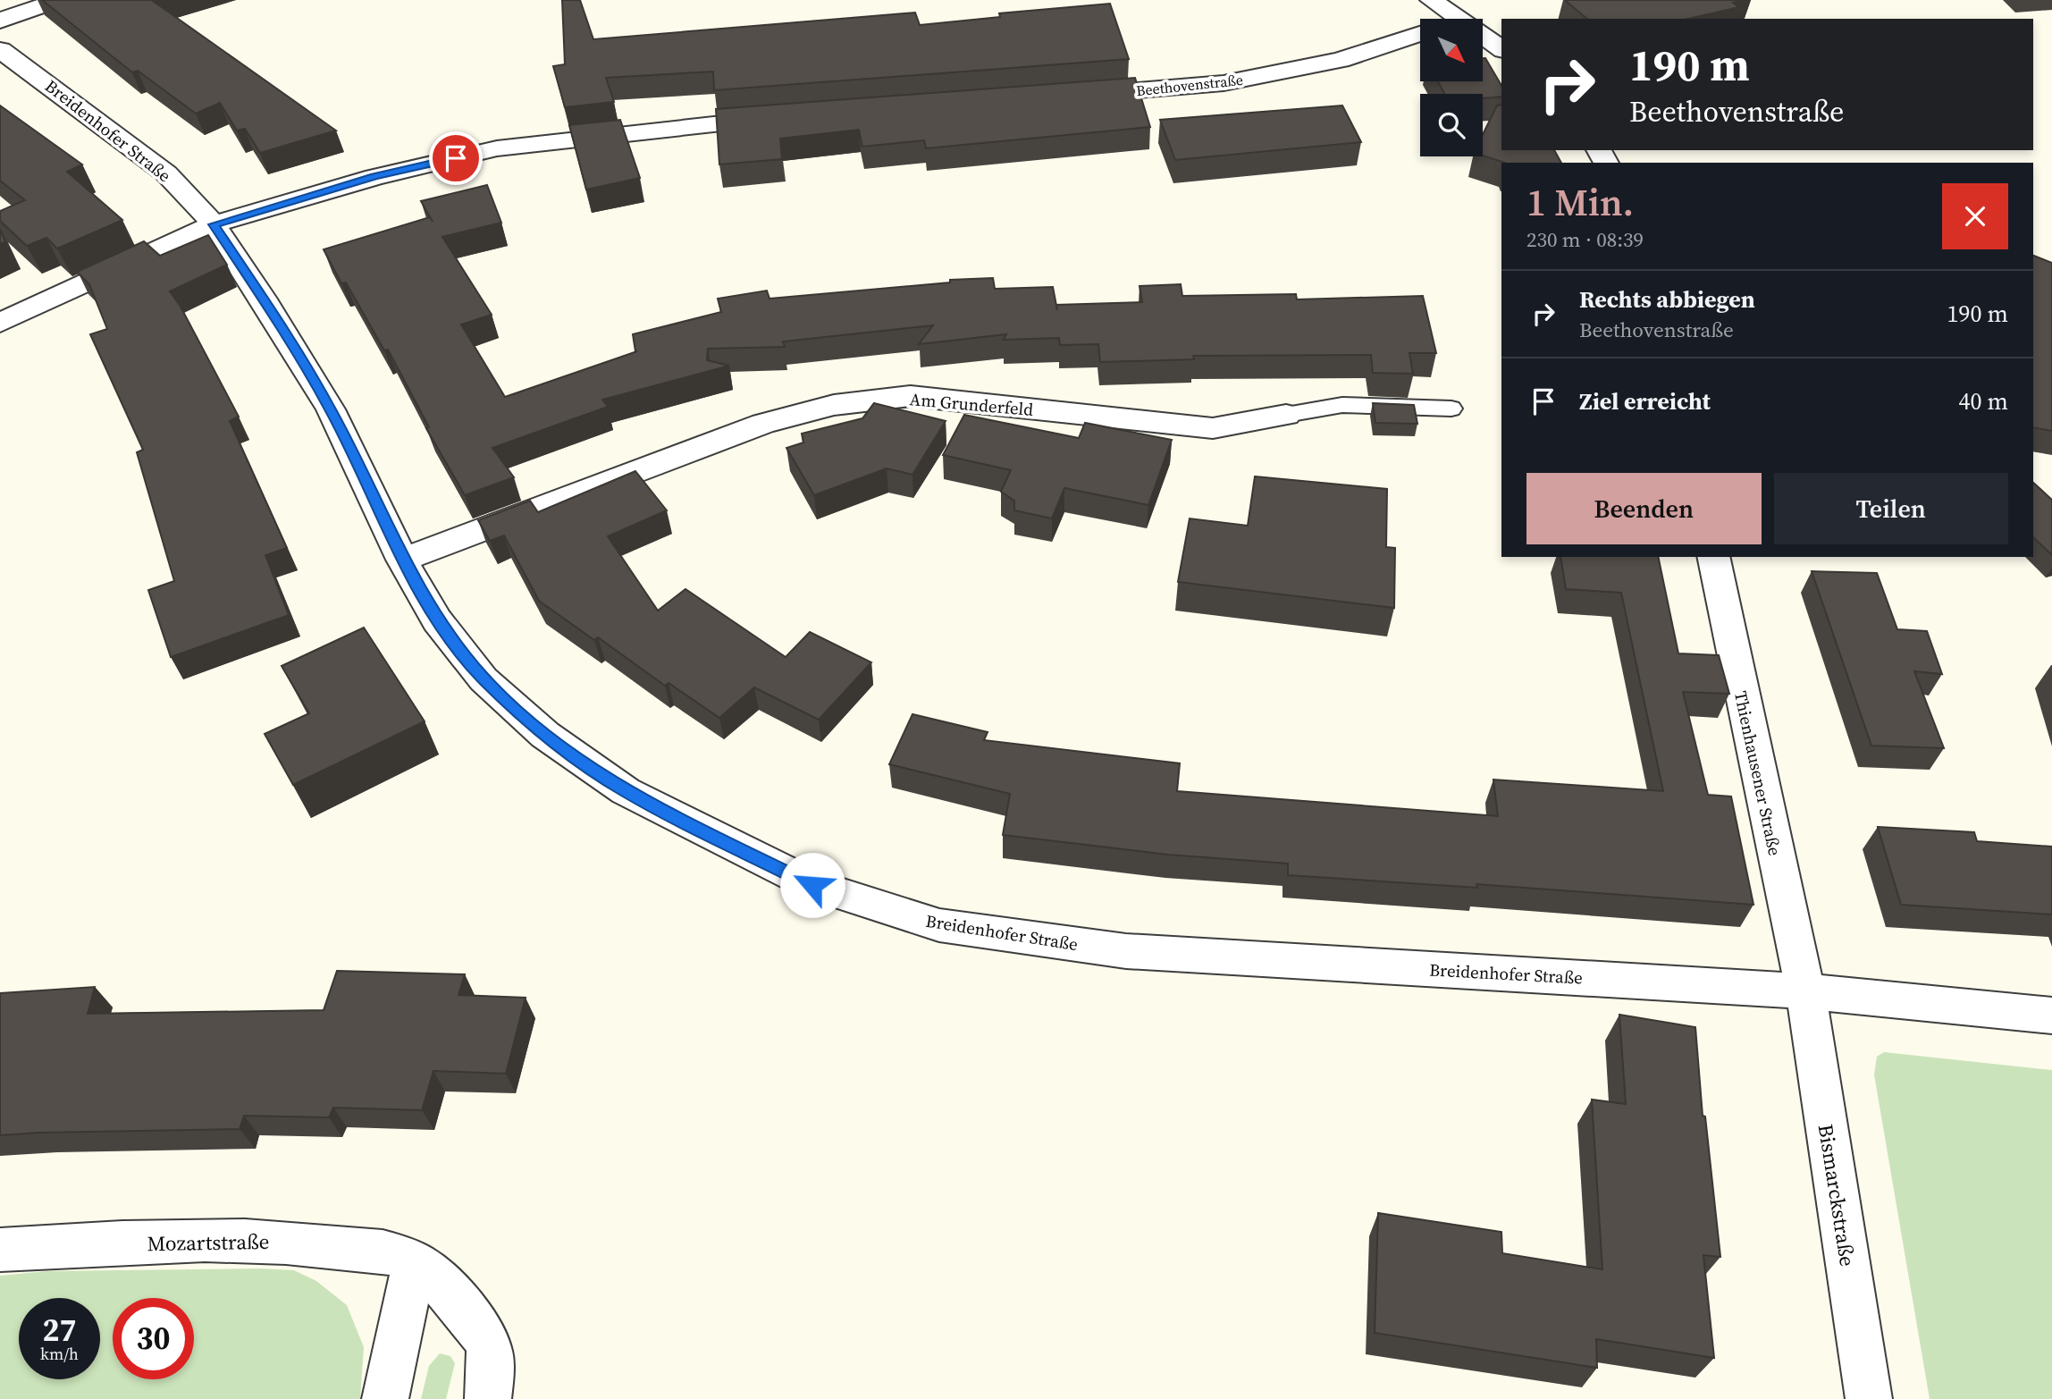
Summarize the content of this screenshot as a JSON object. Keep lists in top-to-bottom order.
{
  "streets": {
    "street": [
      "Beethovenstraße",
      "Breidenhofer Straße",
      "Am Grunderfeld",
      "Thienhausener Straße",
      "Bismarckstraße",
      "Mozartstraße"
    ]
  },
  "crossings": [
    ["Breidenhofer Straße", "Am Grunderfeld"],
    ["Breidenhofer Straße", "Thienhausener Straße"],
    ["Breidenhofer Straße", "Bismarckstraße"],
    ["Thienhausener Straße", "Bismarckstraße"]
  ],
  "north": "bottom right",
  "page": {
    "turn": ["190 m", "Beethovenstraße"],
    "heading": ["1 Min.", "230 m · 08:39"],
    "list": [
      {
        "name": "Rechts abbiegen",
        "note": "Beethovenstraße",
        "value": "190 m"
      },
      {
        "name": "Ziel erreicht",
        "value": "40 m"
      }
    ],
    "buttons": ["Beenden", "Teilen"],
    "speed": "27 km/h",
    "limit": "30"
  }
}
